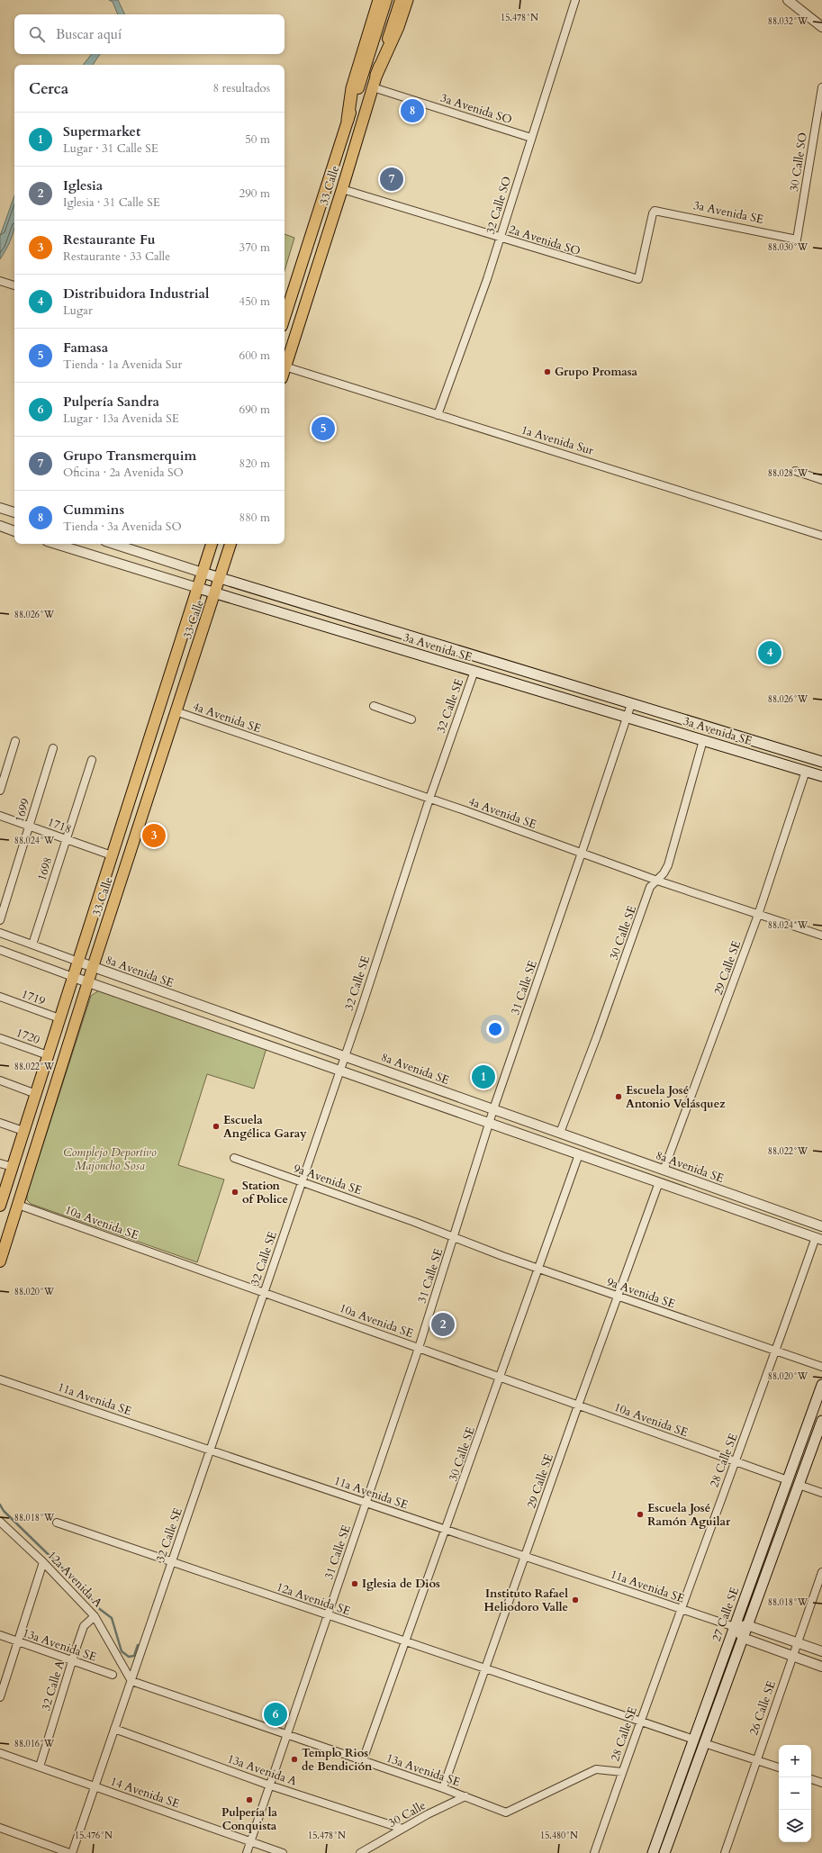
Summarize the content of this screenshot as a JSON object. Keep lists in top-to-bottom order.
{
  "streets": {
    "main road": ["33 Calle", "3a Avenida SE", "27 Calle SE"],
    "street": [
      "3a Avenida SO",
      "30 Calle SO",
      "32 Calle SO",
      "2a Avenida SO",
      "1a Avenida Sur",
      "32 Calle SE",
      "4a Avenida SE",
      "1699",
      "1718",
      "1698",
      "30 Calle SE",
      "29 Calle SE",
      "8a Avenida SE",
      "31 Calle SE",
      "1719",
      "1720",
      "9a Avenida SE",
      "10a Avenida SE",
      "11a Avenida SE",
      "28 Calle SE",
      "12a Avenida A",
      "12a Avenida SE",
      "13a Avenida SE",
      "32 Calle A",
      "26 Calle SE",
      "13a Avenida A",
      "14 Avenida SE",
      "30 Calle"
    ]
  },
  "crossings": [
    ["3a Avenida SO", "33 Calle"],
    ["3a Avenida SO", "32 Calle SO"],
    ["30 Calle SO", "3a Avenida SE"],
    ["33 Calle", "3a Avenida SE"],
    ["33 Calle", "2a Avenida SO"],
    ["33 Calle", "4a Avenida SE"],
    ["33 Calle", "1718"],
    ["33 Calle", "8a Avenida SE"],
    ["33 Calle", "1719"],
    ["33 Calle", "1720"],
    ["33 Calle", "10a Avenida SE"],
    ["32 Calle SO", "2a Avenida SO"],
    ["32 Calle SO", "1a Avenida Sur"],
    ["3a Avenida SE", "2a Avenida SO"],
    ["3a Avenida SE", "32 Calle SE"],
    ["3a Avenida SE", "30 Calle SE"],
    ["3a Avenida SE", "29 Calle SE"],
    ["3a Avenida SE", "31 Calle SE"],
    ["32 Calle SE", "4a Avenida SE"],
    ["32 Calle SE", "8a Avenida SE"],
    ["32 Calle SE", "9a Avenida SE"],
    ["32 Calle SE", "10a Avenida SE"],
    ["32 Calle SE", "11a Avenida SE"],
    ["32 Calle SE", "12a Avenida A"],
    ["32 Calle SE", "12a Avenida SE"],
    ["32 Calle SE", "13a Avenida SE"],
    ["32 Calle SE", "13a Avenida A"],
    ["32 Calle SE", "14 Avenida SE"],
    ["4a Avenida SE", "30 Calle SE"],
    ["4a Avenida SE", "29 Calle SE"],
    ["4a Avenida SE", "31 Calle SE"],
    ["1699", "1718"],
    ["1718", "1698"],
    ["1698", "8a Avenida SE"],
    ["30 Calle SE", "8a Avenida SE"],
    ["30 Calle SE", "9a Avenida SE"],
    ["30 Calle SE", "10a Avenida SE"],
    ["30 Calle SE", "11a Avenida SE"],
    ["30 Calle SE", "12a Avenida SE"],
    ["30 Calle SE", "13a Avenida SE"],
    ["29 Calle SE", "8a Avenida SE"],
    ["29 Calle SE", "9a Avenida SE"],
    ["29 Calle SE", "10a Avenida SE"],
    ["29 Calle SE", "11a Avenida SE"],
    ["29 Calle SE", "12a Avenida SE"],
    ["29 Calle SE", "13a Avenida SE"],
    ["8a Avenida SE", "31 Calle SE"],
    ["8a Avenida SE", "28 Calle SE"],
    ["31 Calle SE", "9a Avenida SE"],
    ["31 Calle SE", "10a Avenida SE"],
    ["31 Calle SE", "11a Avenida SE"],
    ["31 Calle SE", "12a Avenida SE"],
    ["31 Calle SE", "13a Avenida SE"],
    ["31 Calle SE", "13a Avenida A"],
    ["31 Calle SE", "14 Avenida SE"],
    ["9a Avenida SE", "28 Calle SE"],
    ["10a Avenida SE", "28 Calle SE"],
    ["10a Avenida SE", "27 Calle SE"],
    ["11a Avenida SE", "28 Calle SE"],
    ["11a Avenida SE", "27 Calle SE"],
    ["28 Calle SE", "12a Avenida SE"],
    ["28 Calle SE", "13a Avenida SE"],
    ["12a Avenida A", "13a Avenida SE"],
    ["12a Avenida A", "32 Calle A"],
    ["12a Avenida SE", "27 Calle SE"],
    ["13a Avenida SE", "32 Calle A"],
    ["13a Avenida SE", "30 Calle"],
    ["32 Calle A", "14 Avenida SE"],
    ["13a Avenida A", "30 Calle"]
  ],
  "parks": ["Complejo Deportivo Majoncho Sosa"],
  "places": [
    "Grupo Promasa",
    "Escuela José Antonio Velásquez",
    "Escuela Angélica Garay",
    "Station of Police",
    "Escuela José Ramón Aguilar",
    "Iglesia de Dios",
    "Instituto Rafael Heliodoro Valle",
    "Templo Rios de Bendición",
    "Pulpería la Conquista"
  ],
  "page": {
    "search": "Buscar aquí",
    "heading": ["Cerca", "8 resultados"],
    "pins": [
      "8",
      "7",
      "5",
      "4",
      "3",
      "1",
      "2",
      "6"
    ],
    "list": [
      {
        "mark": "1",
        "name": "Supermarket",
        "note": "Lugar · 31 Calle SE",
        "value": "50 m"
      },
      {
        "mark": "2",
        "name": "Iglesia",
        "note": "Iglesia · 31 Calle SE",
        "value": "290 m"
      },
      {
        "mark": "3",
        "name": "Restaurante Fu",
        "note": "Restaurante · 33 Calle",
        "value": "370 m"
      },
      {
        "mark": "4",
        "name": "Distribuidora Industrial",
        "note": "Lugar",
        "value": "450 m"
      },
      {
        "mark": "5",
        "name": "Famasa",
        "note": "Tienda · 1a Avenida Sur",
        "value": "600 m"
      },
      {
        "mark": "6",
        "name": "Pulpería Sandra",
        "note": "Lugar · 13a Avenida SE",
        "value": "690 m"
      },
      {
        "mark": "7",
        "name": "Grupo Transmerquim",
        "note": "Oficina · 2a Avenida SO",
        "value": "820 m"
      },
      {
        "mark": "8",
        "name": "Cummins",
        "note": "Tienda · 3a Avenida SO",
        "value": "880 m"
      }
    ],
    "map_buttons": ["+", "−"]
  },
  "coordinates": [
    "15.478°N",
    "88.032°W",
    "88.030°W",
    "88.028°W",
    "88.026°W",
    "88.024°W",
    "88.022°W",
    "88.020°W",
    "88.018°W",
    "88.016°W",
    "15.476°N",
    "15.480°N"
  ]
}
